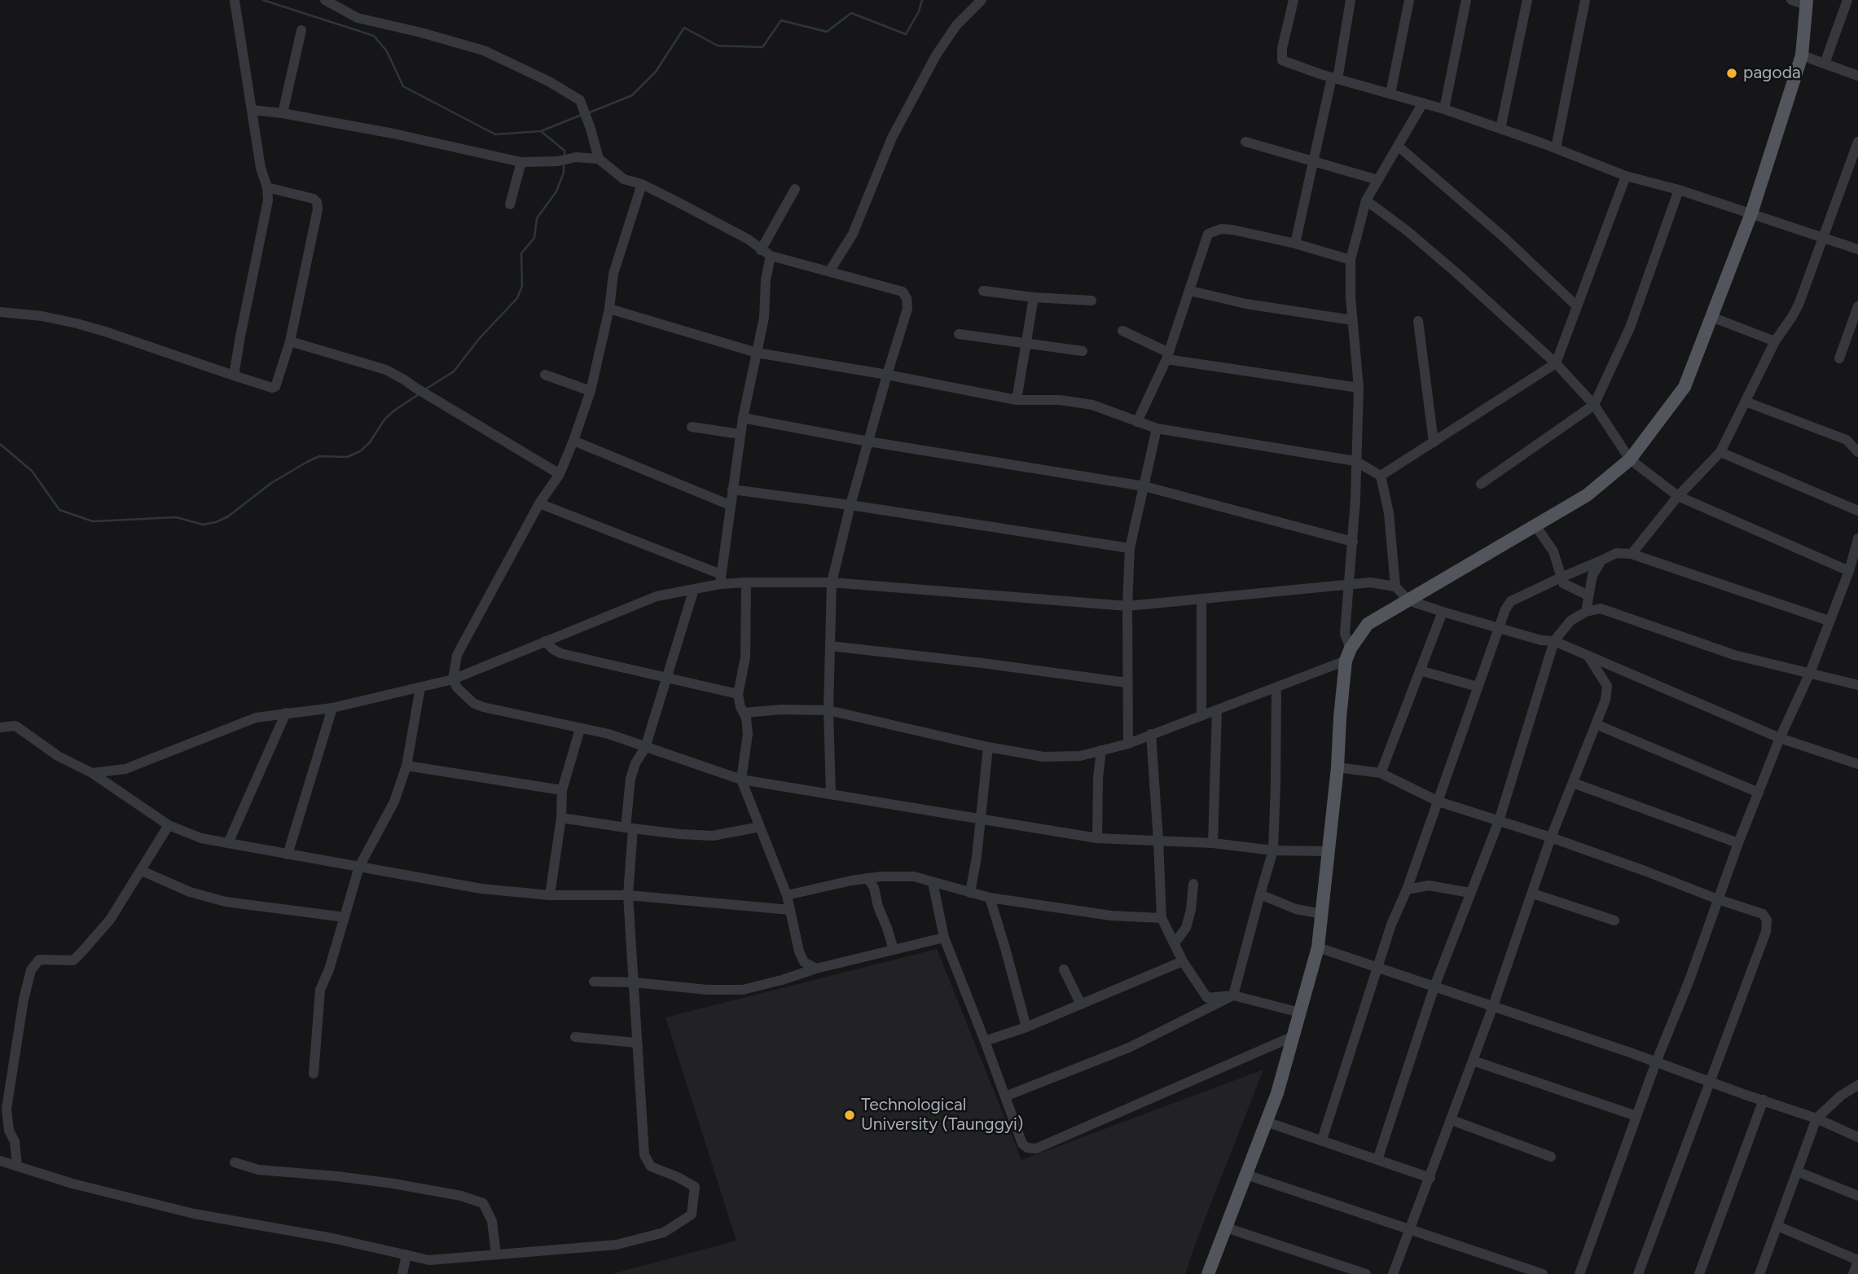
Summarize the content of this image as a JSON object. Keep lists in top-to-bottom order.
{
  "places": ["pagoda", "Technological University (Taunggyi)"]
}
